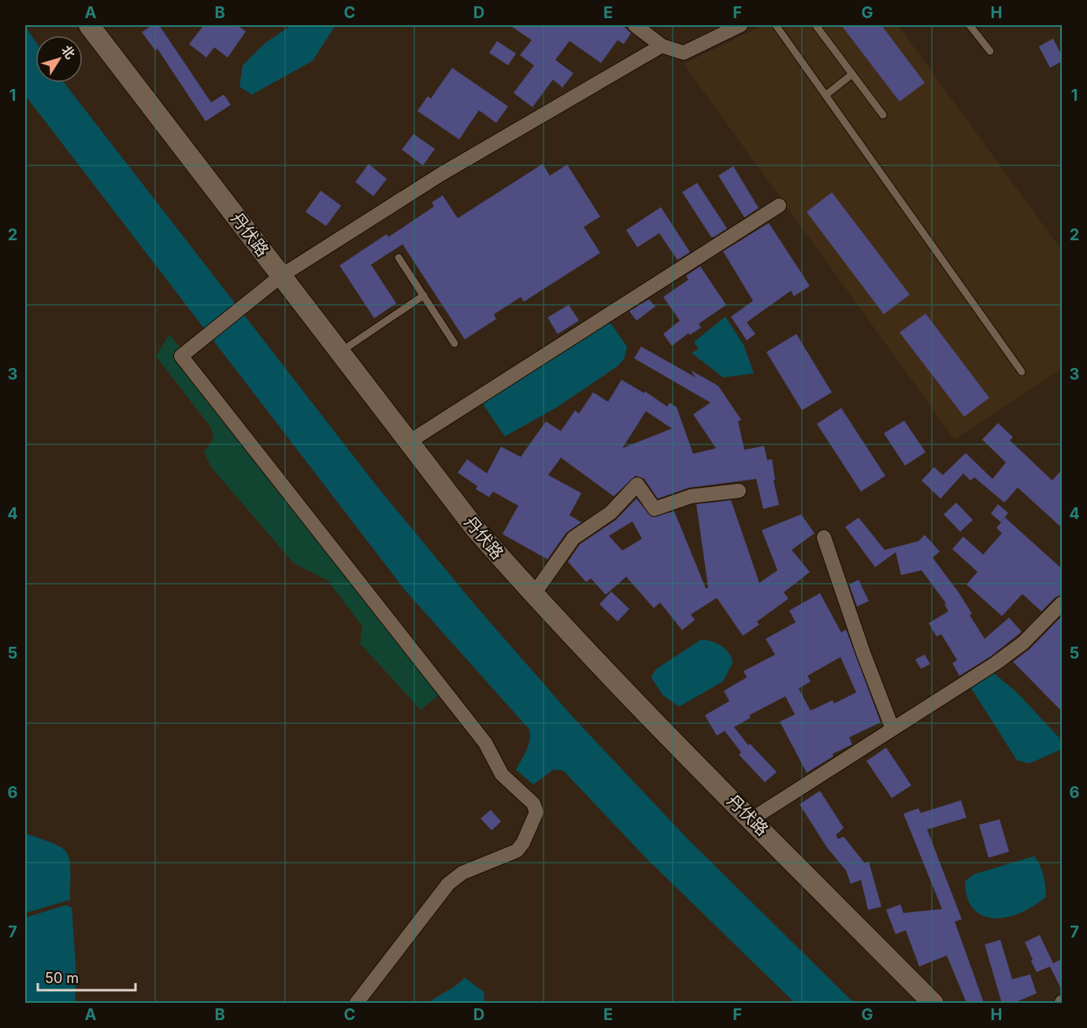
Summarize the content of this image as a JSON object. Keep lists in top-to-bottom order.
{
  "streets": {
    "main road": ["丹伏路"]
  },
  "scale_bar": "50 m",
  "north": "top right",
  "grid": {
    "columns": [
      "A",
      "B",
      "C",
      "D",
      "E",
      "F",
      "G",
      "H"
    ],
    "rows": [
      "1",
      "2",
      "3",
      "4",
      "5",
      "6",
      "7"
    ]
  }
}
